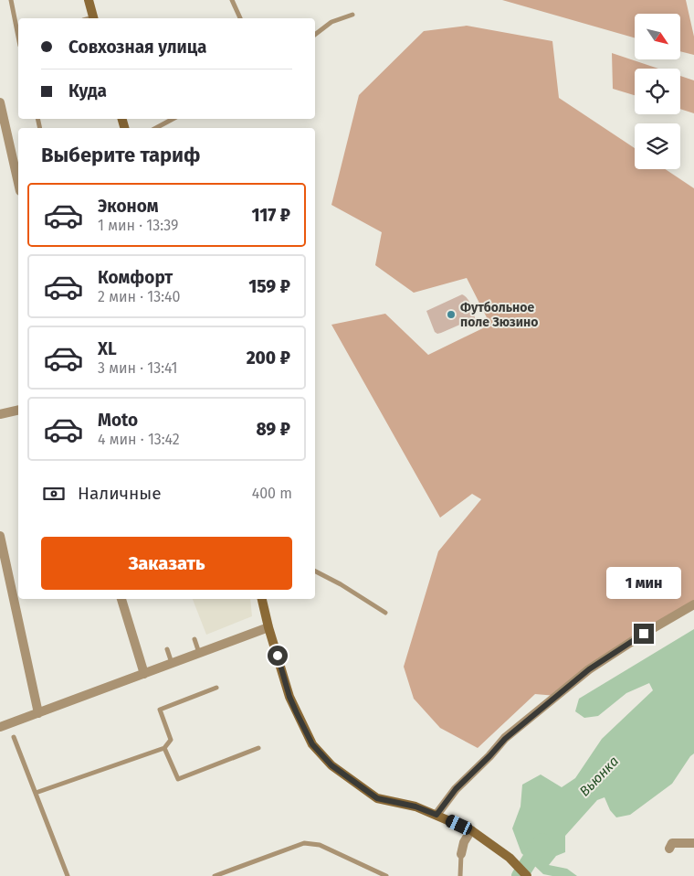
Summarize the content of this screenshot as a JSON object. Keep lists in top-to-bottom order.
{
  "water": ["Вьюнка"],
  "places": ["Футбольное поле Зюзино"],
  "north": "bottom right",
  "page": {
    "banner": ["Совхозная улица", "Куда"],
    "heading": "Выберите тариф",
    "list": [
      {
        "name": "Эконом",
        "note": "1 мин · 13:39",
        "value": "117 ₽"
      },
      {
        "name": "Комфорт",
        "note": "2 мин · 13:40",
        "value": "159 ₽"
      },
      {
        "name": "XL",
        "note": "3 мин · 13:41",
        "value": "200 ₽"
      },
      {
        "name": "Moto",
        "note": "4 мин · 13:42",
        "value": "89 ₽"
      }
    ],
    "pay": ["Наличные", "400 m"],
    "buttons": "Заказать",
    "bubble": "1 мин"
  }
}
